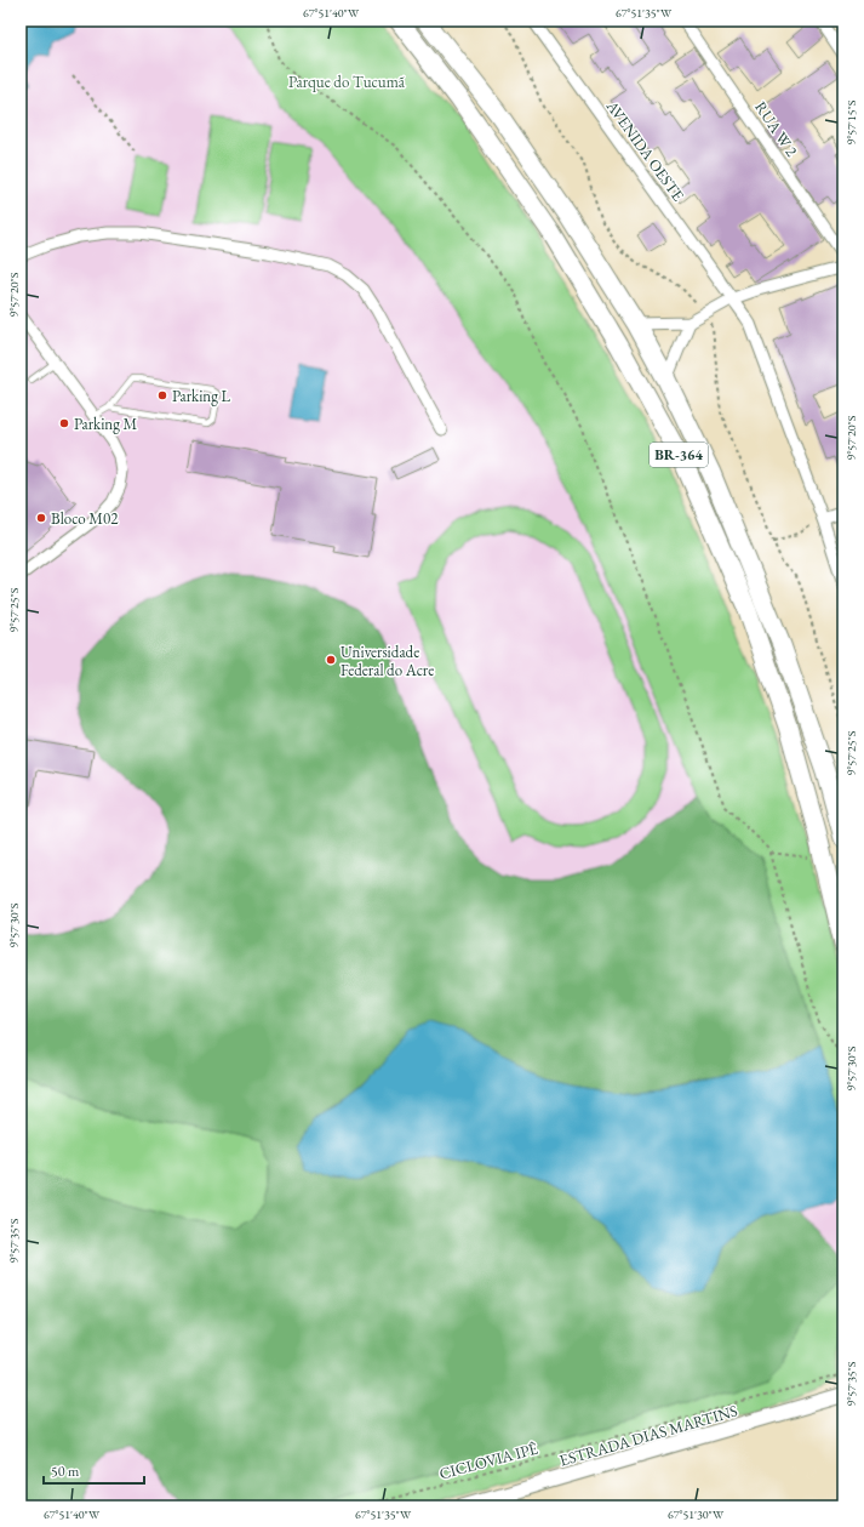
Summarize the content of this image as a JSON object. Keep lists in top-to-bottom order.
{
  "streets": {
    "main road": ["BR-364"],
    "street": ["RUA W 2", "AVENIDA OESTE", "ESTRADA DIAS MARTINS"],
    "path": ["CICLOVIA IPÊ"]
  },
  "parks": ["Parque do Tucumã"],
  "places": [
    "Parking L",
    "Parking M",
    "Bloco M02",
    "Universidade Federal do Acre"
  ],
  "scale_bar": "50 m",
  "coordinates": [
    "67°51'40\"W",
    "67°51'35\"W",
    "9°57'15\"S",
    "9°57'20\"S",
    "9°57'25\"S",
    "9°57'30\"S",
    "9°57'35\"S",
    "67°51'30\"W"
  ]
}
